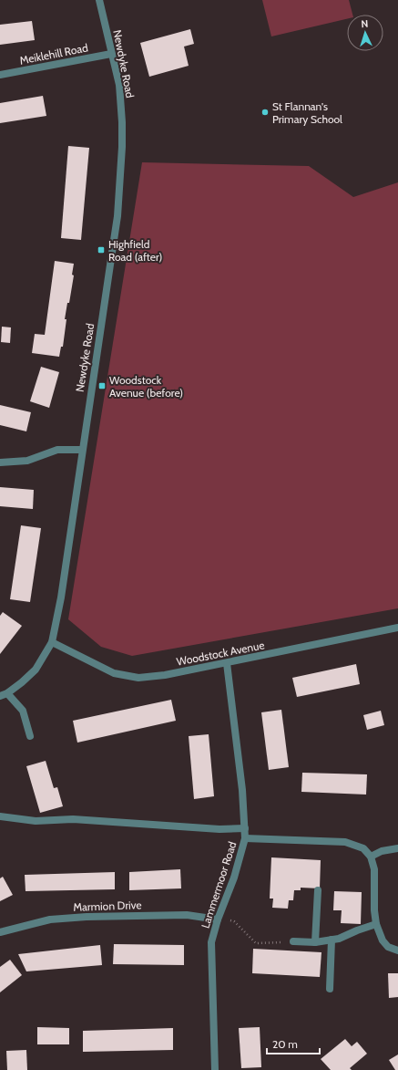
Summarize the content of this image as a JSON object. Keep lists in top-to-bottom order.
{
  "streets": {
    "street": [
      "Meiklehill Road",
      "Newdyke Road",
      "Woodstock Avenue",
      "Lammermoor Road",
      "Marmion Drive"
    ]
  },
  "crossings": [
    ["Meiklehill Road", "Newdyke Road"],
    ["Newdyke Road", "Woodstock Avenue"],
    ["Woodstock Avenue", "Lammermoor Road"],
    ["Lammermoor Road", "Marmion Drive"]
  ],
  "places": {
    "other": ["St Flannan's Primary School"],
    "transit": ["Highfield Road (after)", "Woodstock Avenue (before)"]
  },
  "scale_bar": "20 m",
  "north": "top"
}
